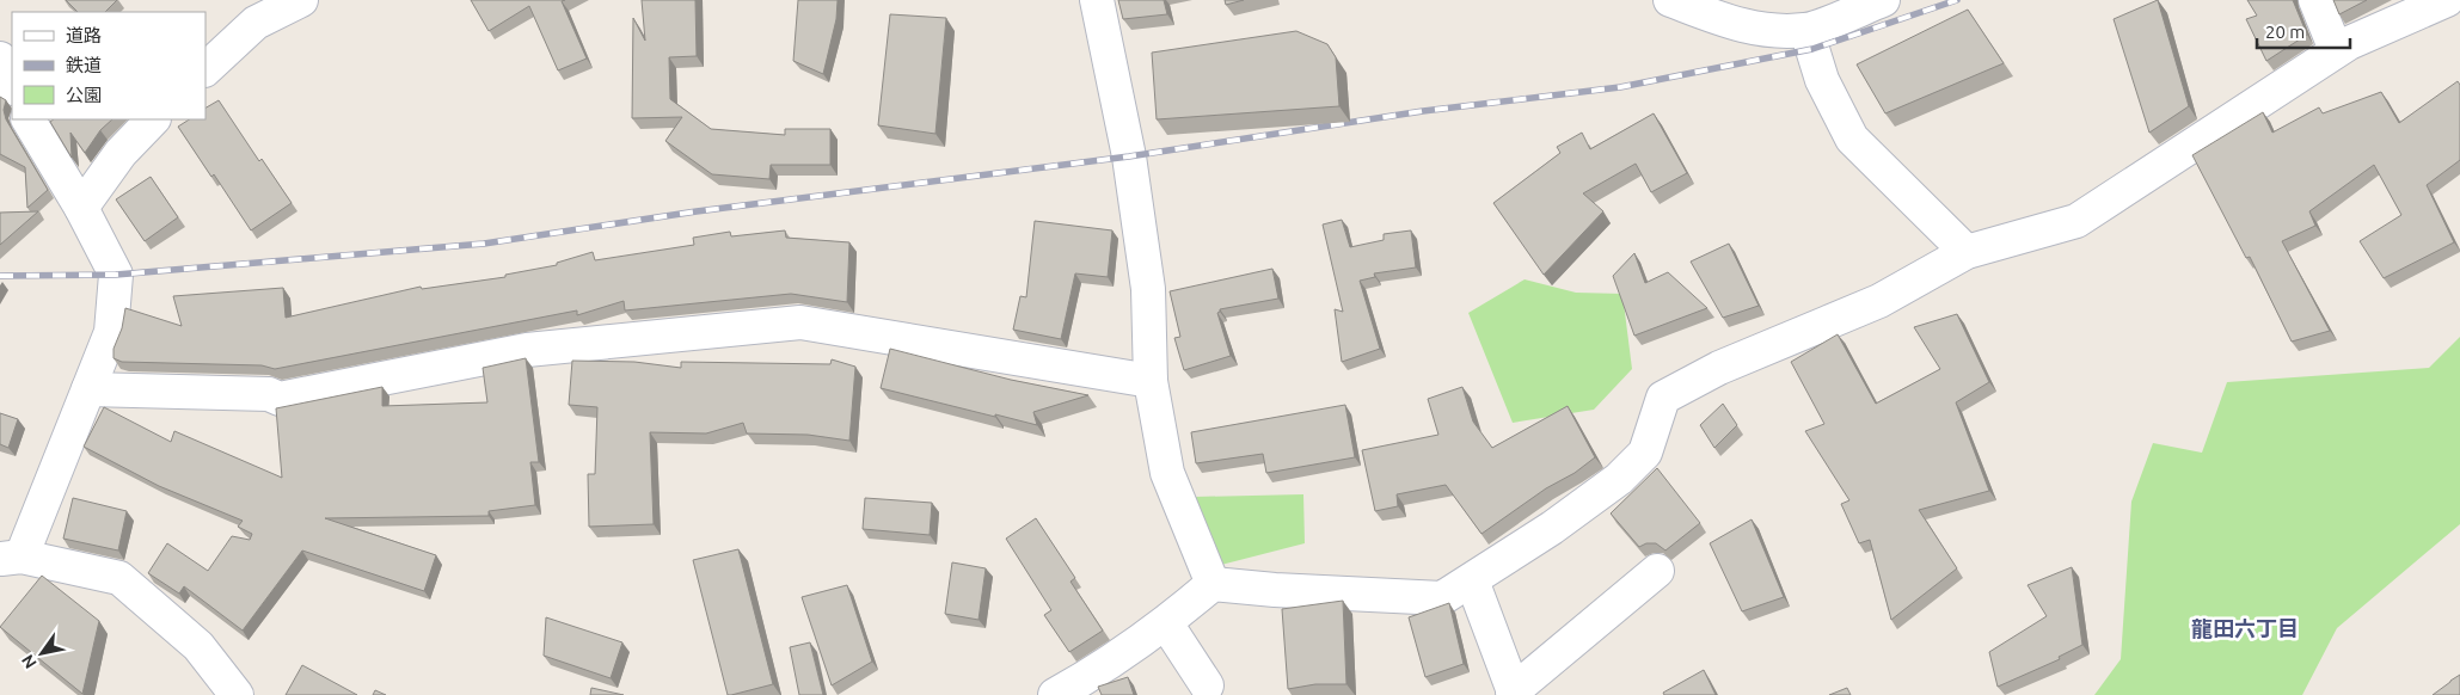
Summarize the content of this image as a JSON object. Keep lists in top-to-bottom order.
{
  "districts": ["龍田六丁目"],
  "legend": ["道路", "鉄道", "公園"],
  "scale_bar": "20 m",
  "north": "bottom left"
}
